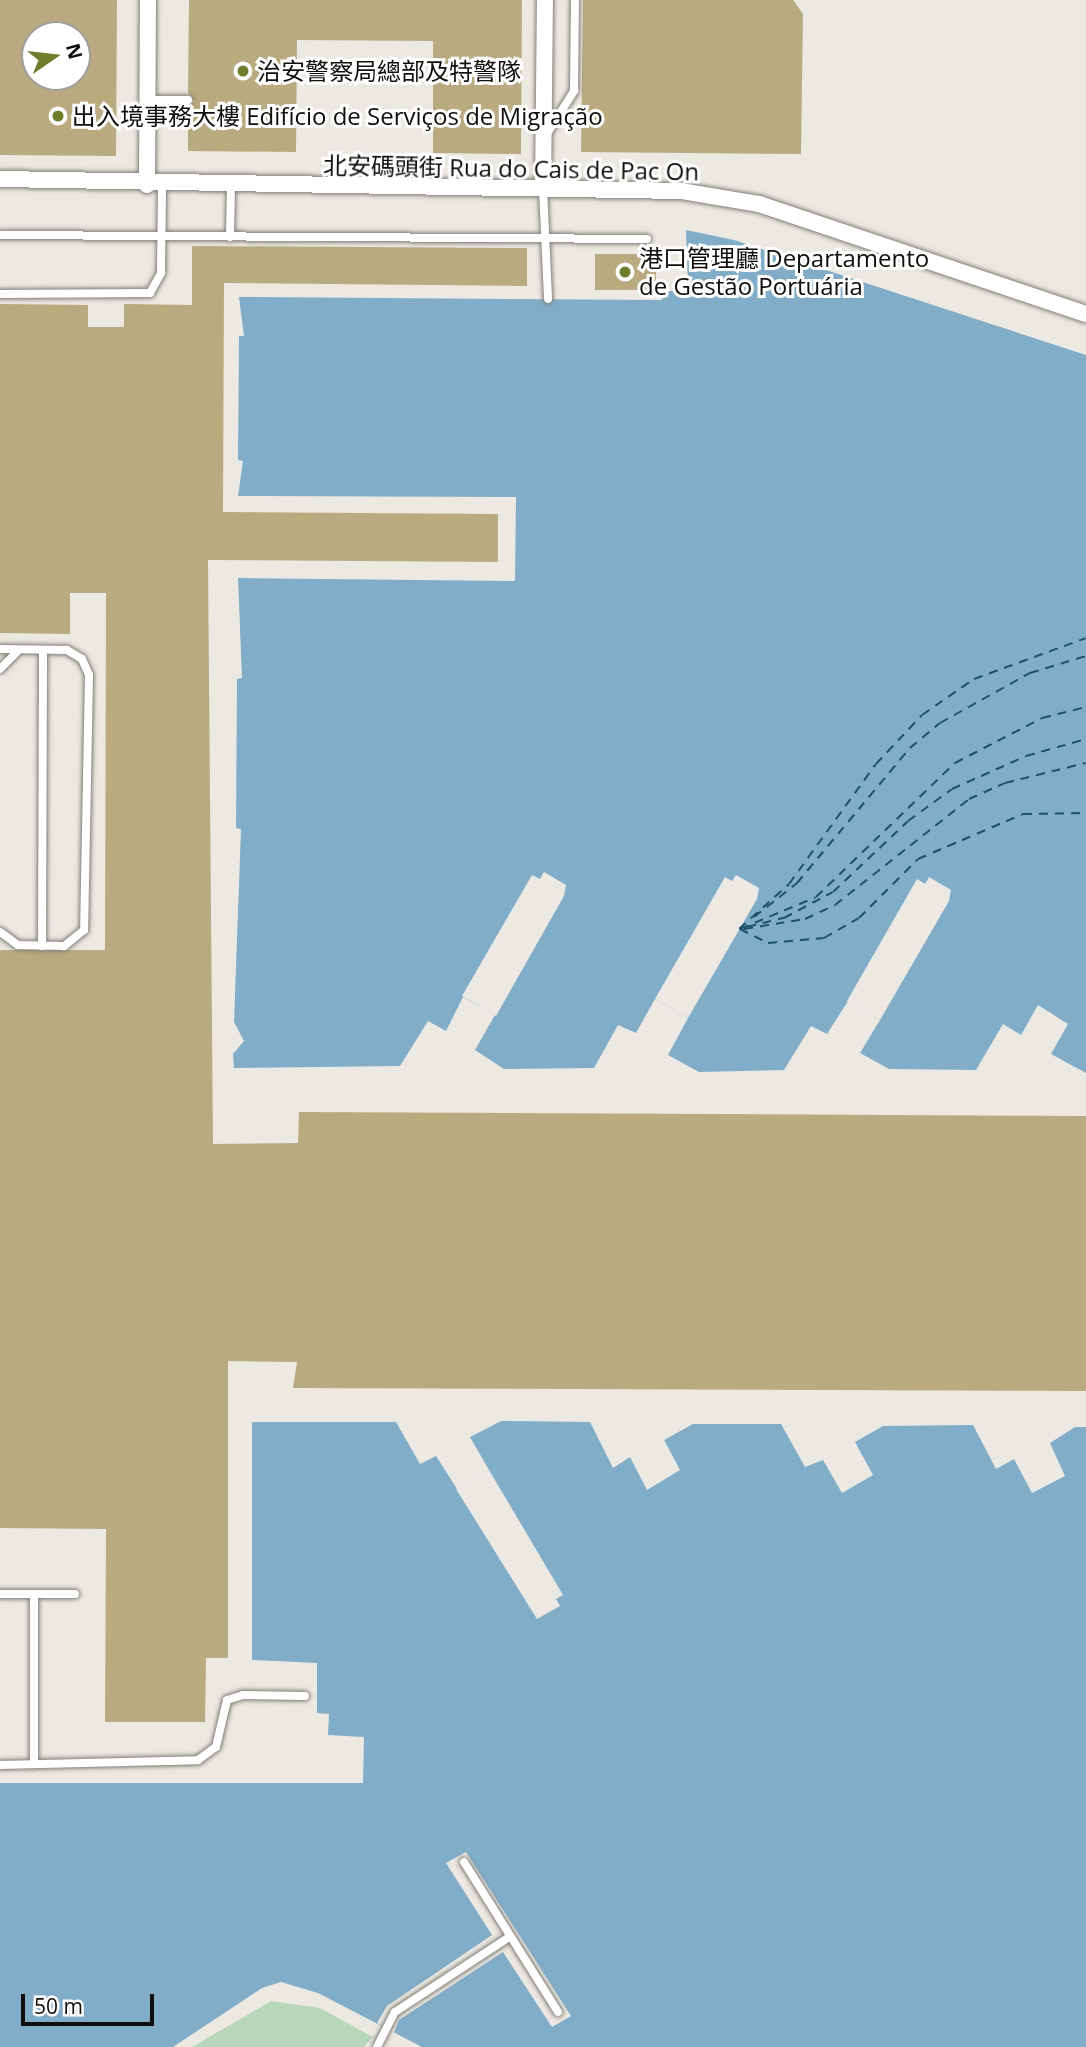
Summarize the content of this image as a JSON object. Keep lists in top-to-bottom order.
{
  "streets": {
    "street": ["北安碼頭街 Rua do Cais de Pac On"]
  },
  "places": ["治安警察局總部及特警隊", "出入境事務大樓 Edifício de Serviços de Migração", "港口管理廳 Departamento de Gestão Portuária"],
  "scale_bar": "50 m",
  "north": "right"
}
